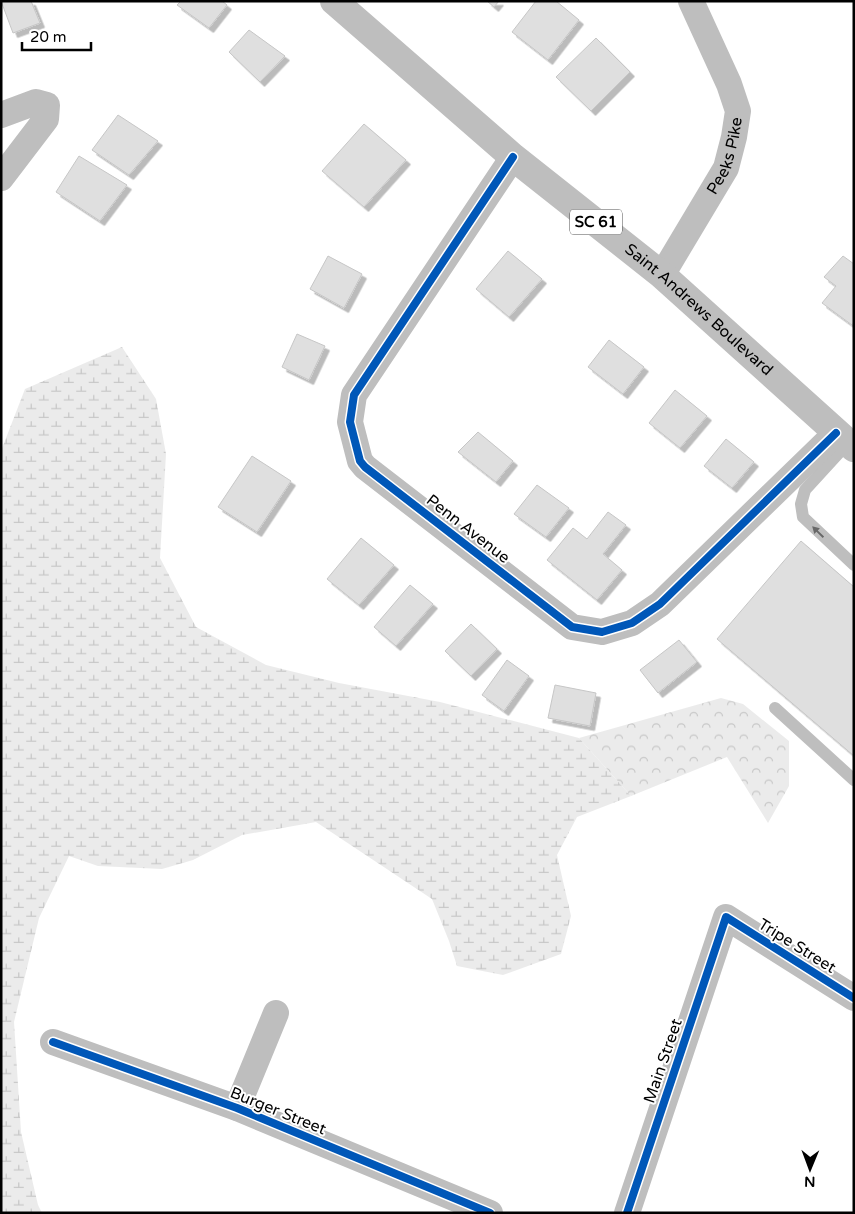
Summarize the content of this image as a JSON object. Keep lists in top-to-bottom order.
{
  "streets": {
    "main road": ["SC 61", "Saint Andrews Boulevard"],
    "street": [
      "Peeks Pike",
      "Penn Avenue",
      "Tripe Street",
      "Main Street",
      "Burger Street"
    ]
  },
  "crossings": [
    ["Peeks Pike", "Saint Andrews Boulevard"],
    ["Saint Andrews Boulevard", "Penn Avenue"],
    ["Tripe Street", "Main Street"]
  ],
  "scale_bar": "20 m",
  "north": "bottom"
}
